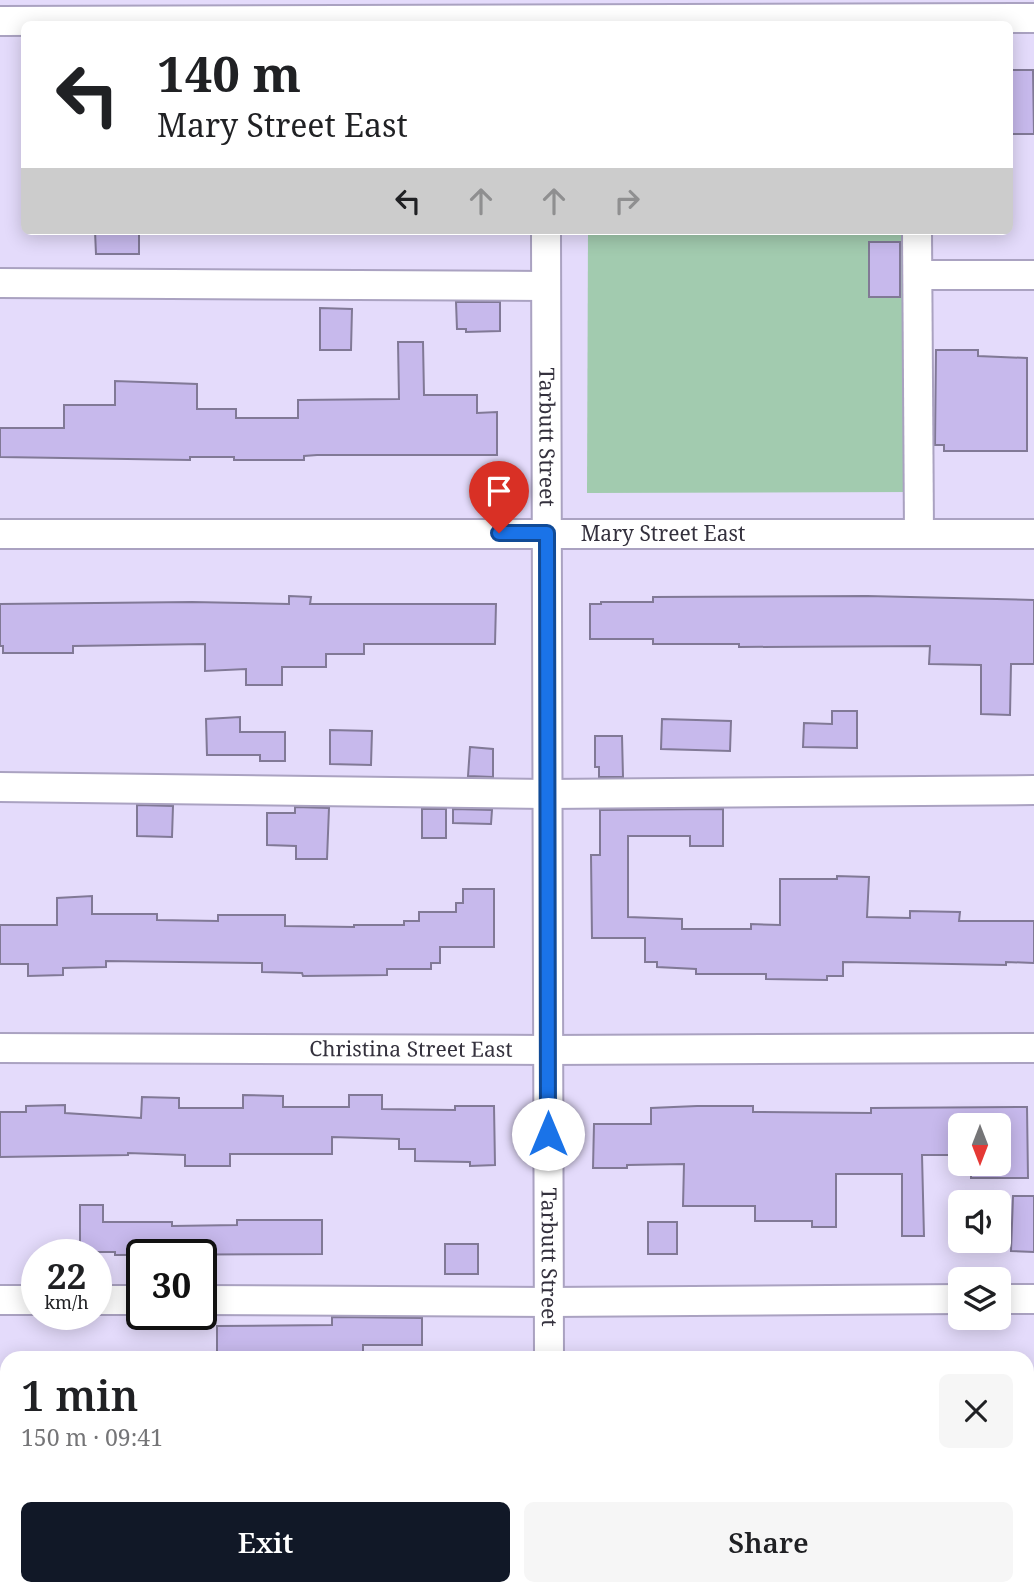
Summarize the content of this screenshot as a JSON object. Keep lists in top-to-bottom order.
{
  "streets": {
    "street": ["Tarbutt Street", "Mary Street East", "Christina Street East"]
  },
  "crossings": [
    ["Tarbutt Street", "Mary Street East"],
    ["Tarbutt Street", "Christina Street East"]
  ],
  "north": "bottom",
  "page": {
    "turn": ["140 m", "Mary Street East"],
    "speed": "22 km/h",
    "limit": "30",
    "heading": ["1 min", "150 m · 09:41"],
    "buttons": ["Exit", "Share"]
  }
}
